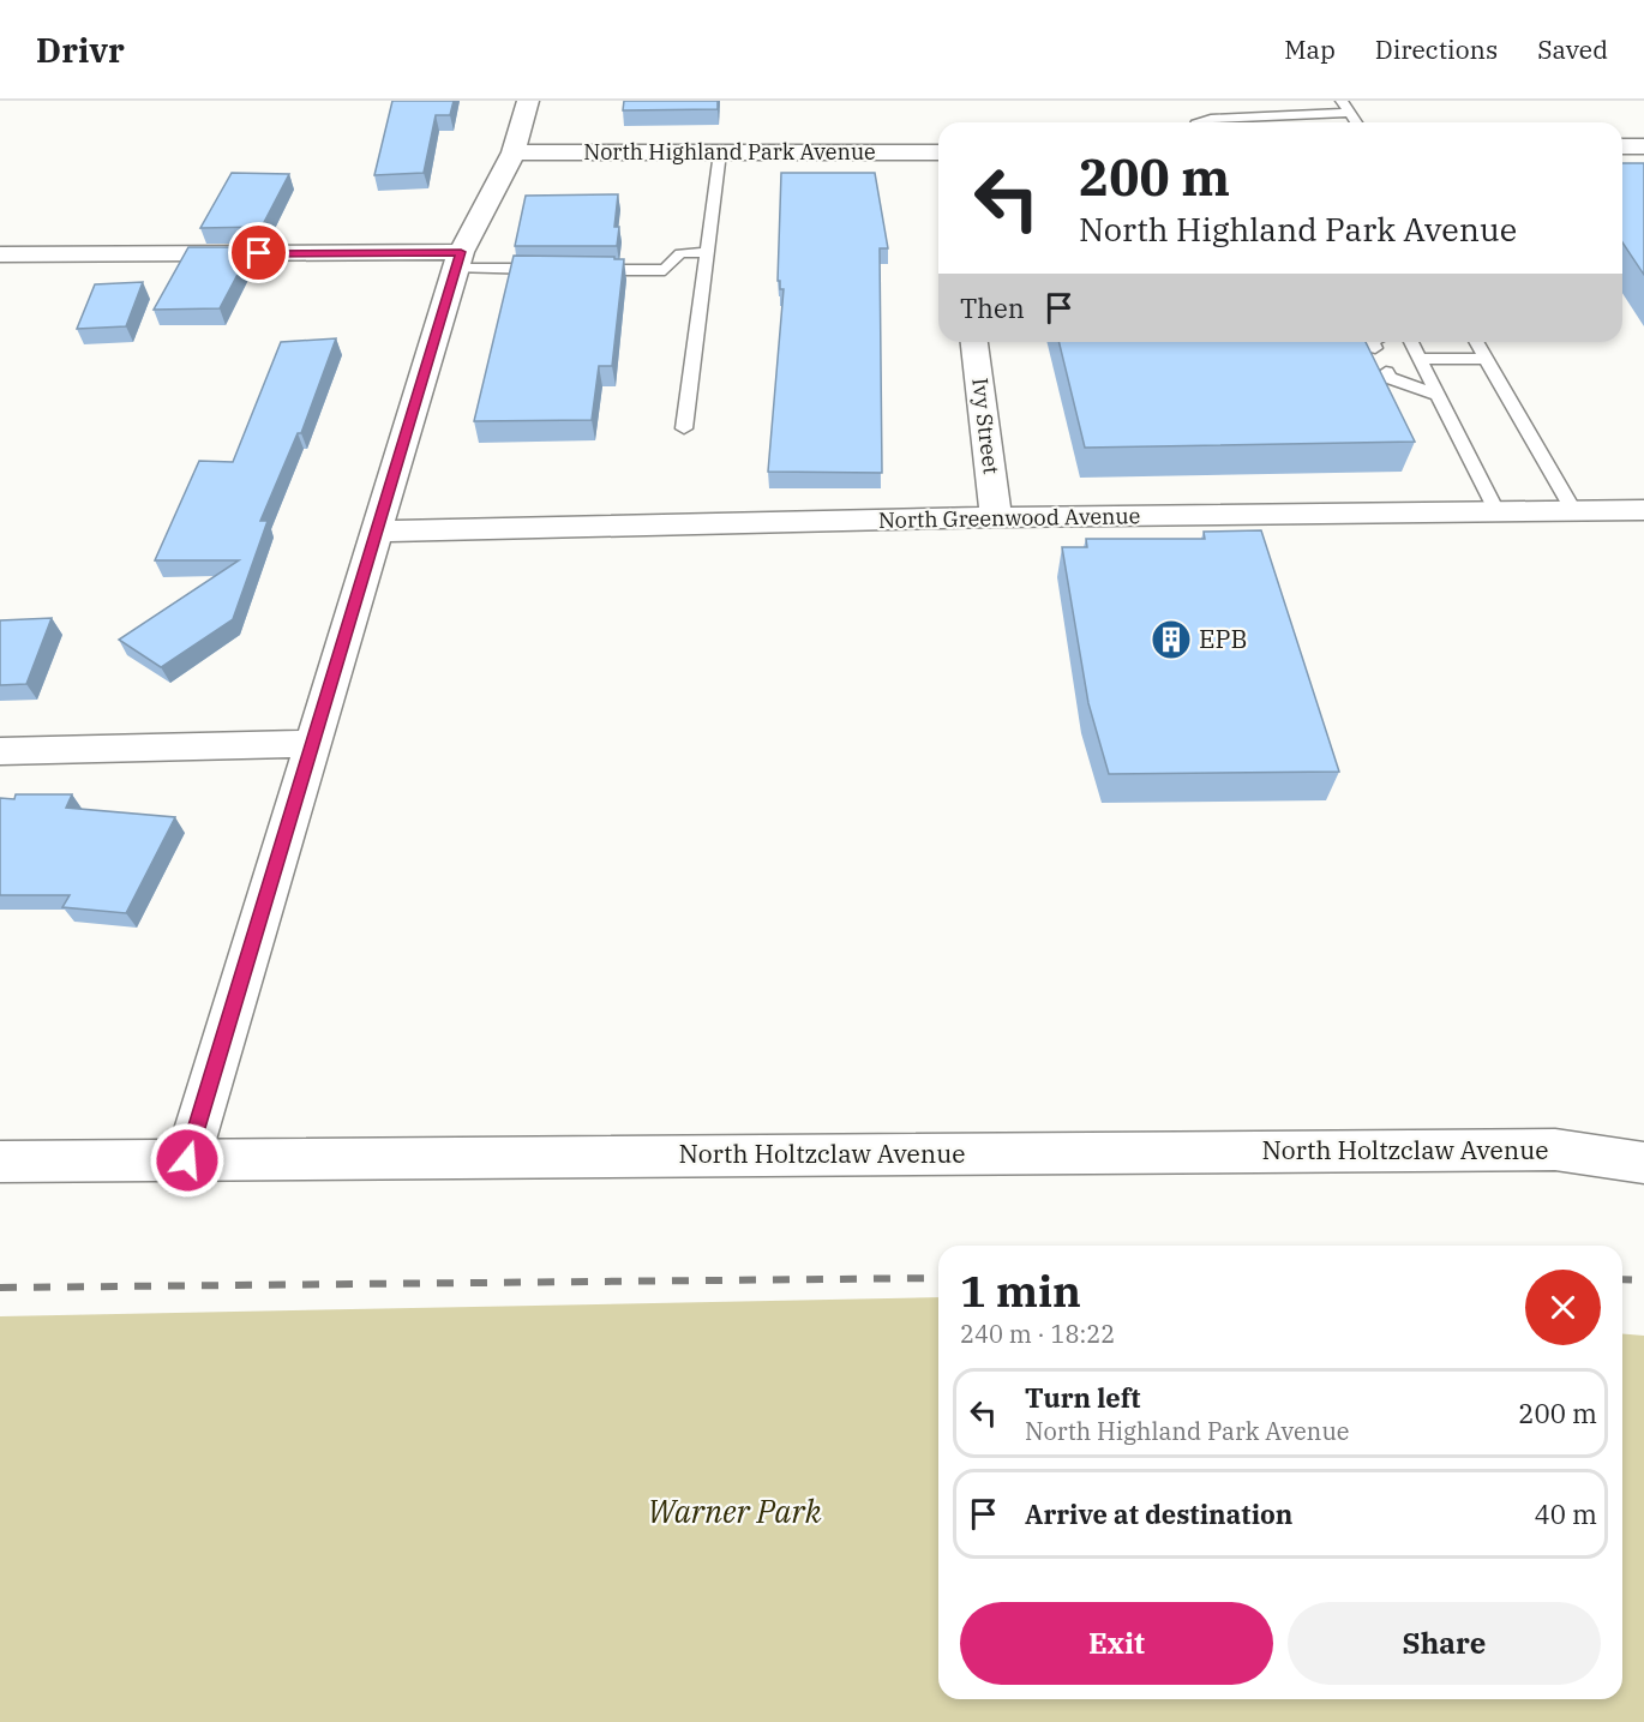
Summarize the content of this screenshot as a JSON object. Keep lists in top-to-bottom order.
{
  "streets": {
    "street": [
      "North Highland Park Avenue",
      "Ivy Street",
      "North Greenwood Avenue",
      "North Holtzclaw Avenue"
    ]
  },
  "crossings": [
    ["Ivy Street", "North Greenwood Avenue"]
  ],
  "parks": ["Warner Park"],
  "places": {
    "building": ["EPB"]
  },
  "page": {
    "header": "Drivr",
    "nav": ["Map", "Directions", "Saved"],
    "turn": ["200 m", "North Highland Park Avenue"],
    "then": "Then",
    "heading": ["1 min", "240 m · 18:22"],
    "list": [
      {
        "name": "Turn left",
        "note": "North Highland Park Avenue",
        "value": "200 m"
      },
      {
        "name": "Arrive at destination",
        "value": "40 m"
      }
    ],
    "buttons": ["Exit", "Share"]
  }
}
